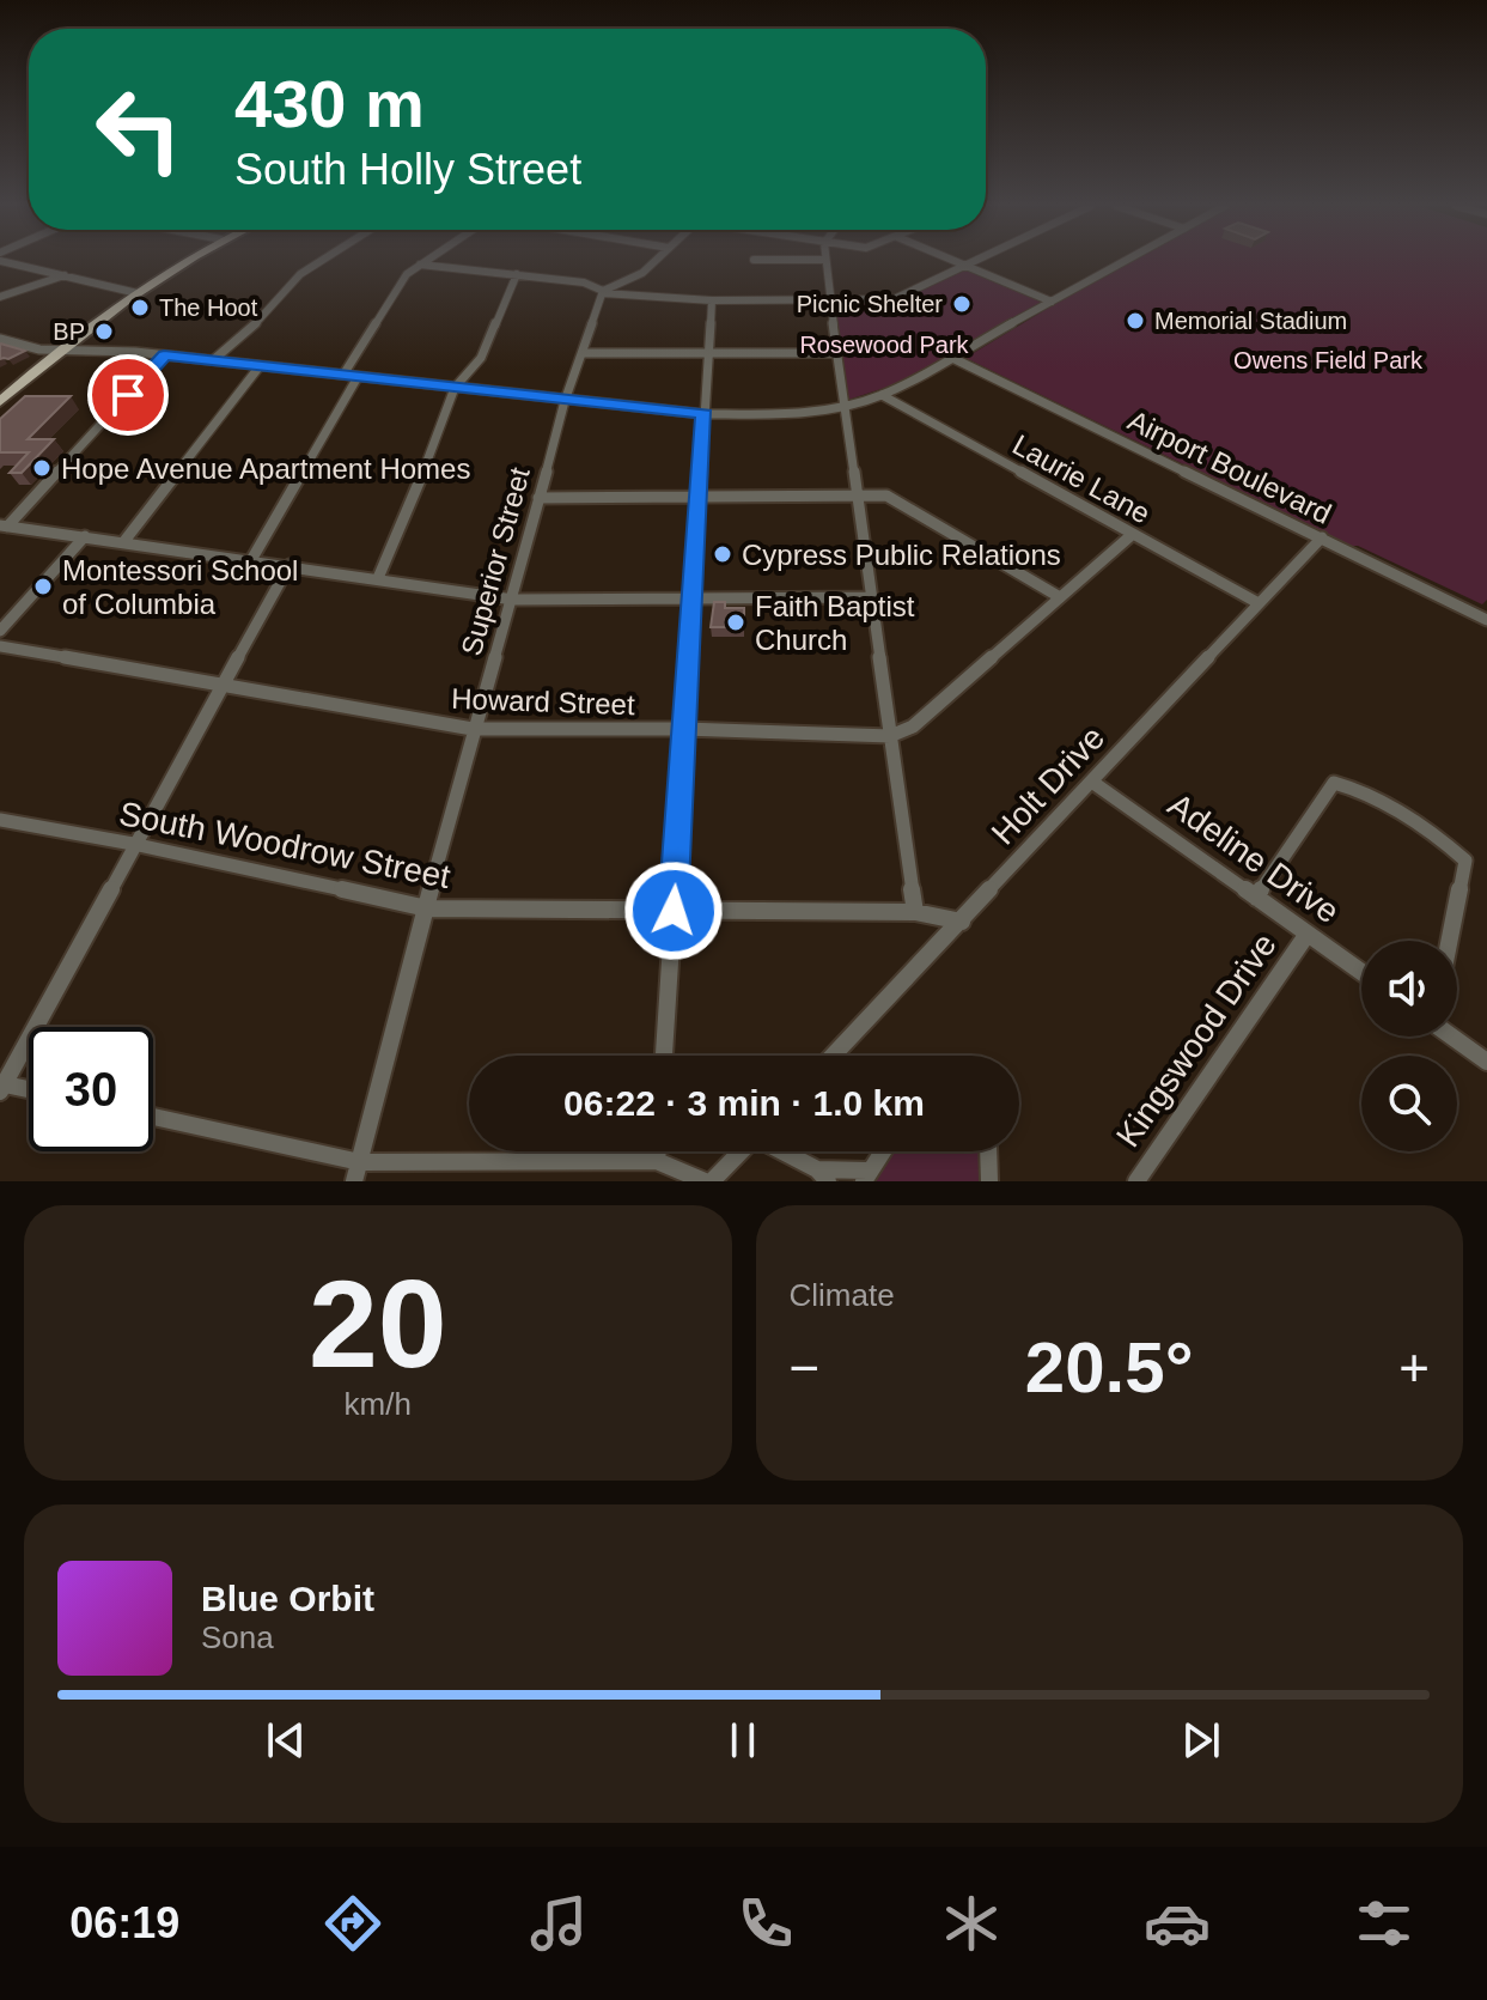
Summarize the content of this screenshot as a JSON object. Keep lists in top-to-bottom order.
{
  "streets": {
    "street": [
      "Airport Boulevard",
      "Laurie Lane",
      "Superior Street",
      "Howard Street",
      "Holt Drive",
      "South Woodrow Street",
      "Adeline Drive",
      "Kingswood Drive"
    ]
  },
  "crossings": [
    ["Airport Boulevard", "Holt Drive"],
    ["Laurie Lane", "Holt Drive"],
    ["Superior Street", "Howard Street"],
    ["Superior Street", "South Woodrow Street"],
    ["Holt Drive", "South Woodrow Street"],
    ["Holt Drive", "Adeline Drive"],
    ["Adeline Drive", "Kingswood Drive"]
  ],
  "parks": ["Rosewood Park", "Owens Field Park"],
  "places": [
    "Picnic Shelter",
    "The Hoot",
    "Memorial Stadium",
    "BP",
    "Hope Avenue Apartment Homes",
    "Cypress Public Relations",
    "Montessori School of Columbia",
    "Faith Baptist Church"
  ],
  "page": {
    "turn": ["430 m", "South Holly Street"],
    "limit": "30",
    "trip": "06:22 · 3 min · 1.0 km",
    "tile": [
      ["20", "km/h"],
      "Climate"
    ],
    "heat": ["−", "20.5°", "+"],
    "song": ["Blue Orbit", "Sona"],
    "tabs": "06:19"
  }
}
